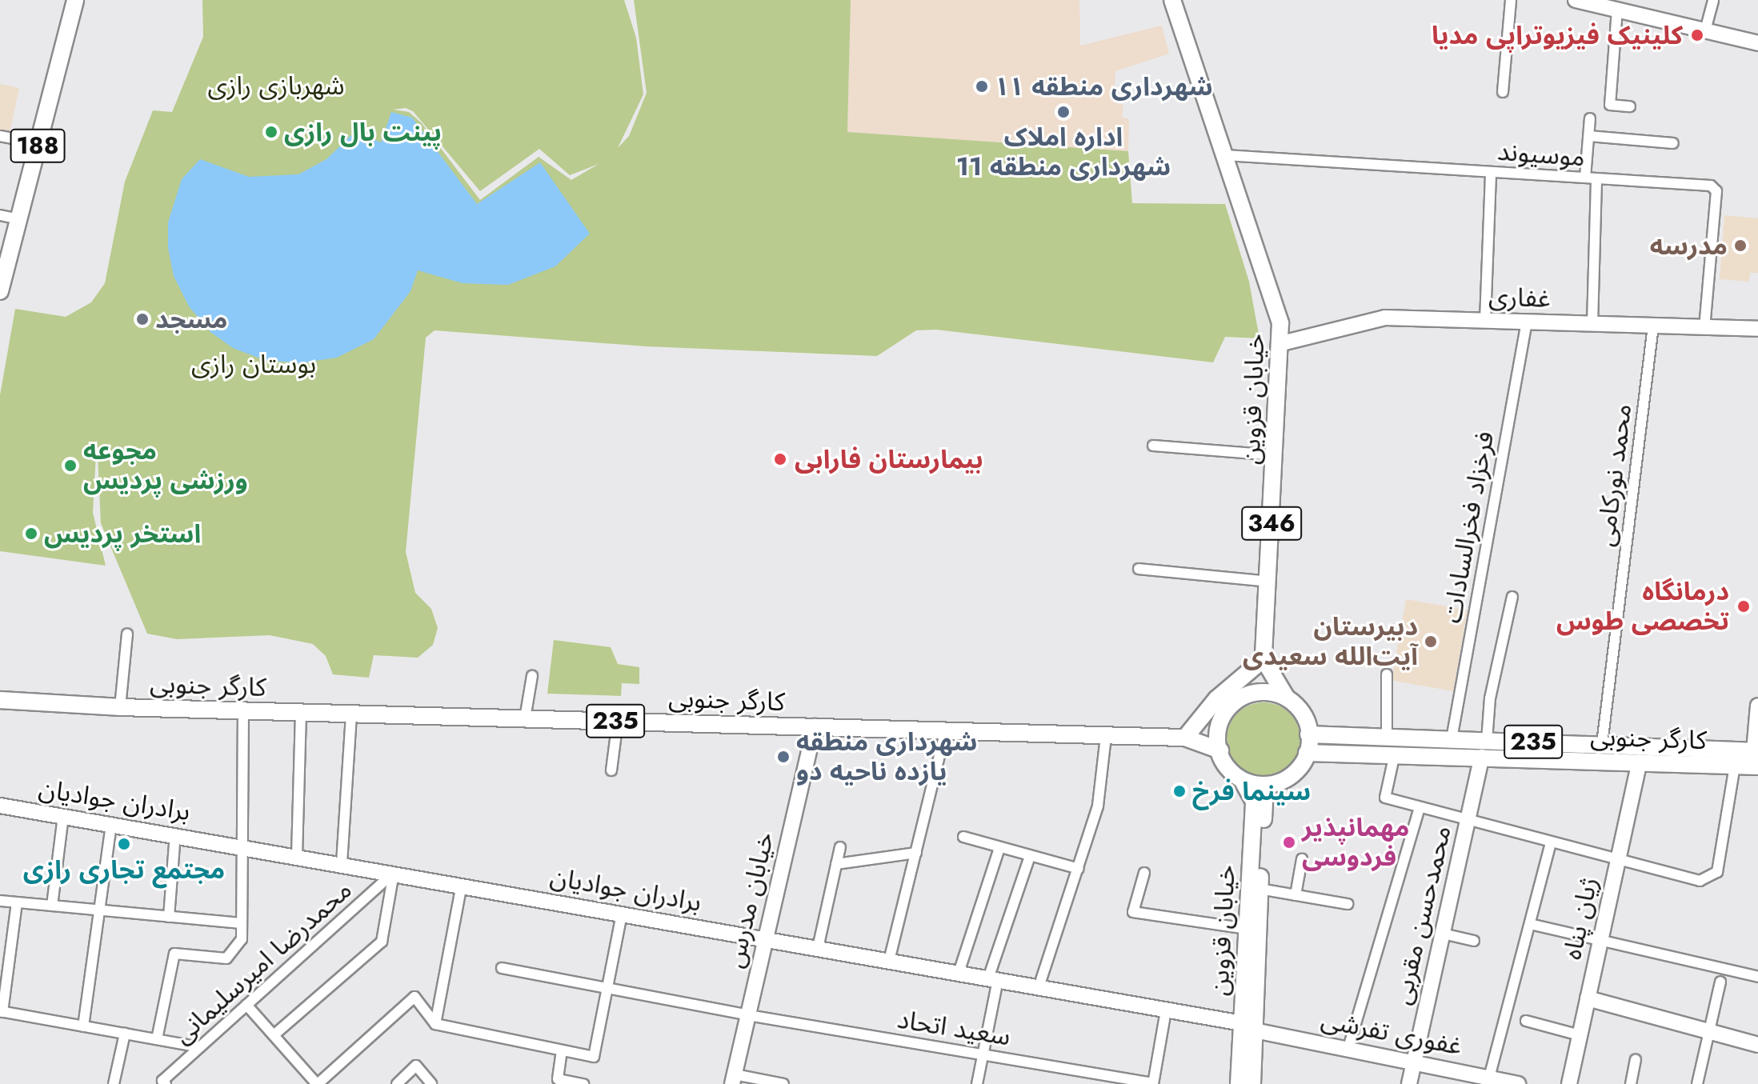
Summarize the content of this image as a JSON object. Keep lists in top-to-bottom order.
{
  "streets": {
    "main road": [
      "188",
      "خیابان قزوین",
      "346",
      "کارگر جنوبی",
      "235"
    ],
    "street": [
      "موسیوند",
      "غفاری",
      "محمد نورکامی",
      "فرخزاد فخرالسادات",
      "برادران جوادیان",
      "خیابان مدرس",
      "محمدحسن مقربی",
      "ژیان پناه",
      "محمدرضا امیرسلیمانی",
      "سعید اتحاد",
      "غفوری تفرشی"
    ]
  },
  "crossings": [
    ["موسیوند", "غفاری"],
    ["موسیوند", "خیابان قزوین"],
    ["غفاری", "خیابان قزوین"],
    ["غفاری", "محمد نورکامی"],
    ["غفاری", "فرخزاد فخرالسادات"],
    ["خیابان قزوین", "کارگر جنوبی"],
    ["خیابان قزوین", "برادران جوادیان"],
    ["خیابان قزوین", "غفوری تفرشی"],
    ["محمد نورکامی", "کارگر جنوبی"],
    ["فرخزاد فخرالسادات", "کارگر جنوبی"],
    ["کارگر جنوبی", "خیابان مدرس"],
    ["کارگر جنوبی", "محمدحسن مقربی"],
    ["کارگر جنوبی", "ژیان پناه"],
    ["برادران جوادیان", "خیابان مدرس"],
    ["برادران جوادیان", "محمدرضا امیرسلیمانی"],
    ["برادران جوادیان", "غفوری تفرشی"],
    ["خیابان مدرس", "سعید اتحاد"],
    ["محمدحسن مقربی", "غفوری تفرشی"]
  ],
  "parks": ["شهربازی رازی", "بوستان رازی"],
  "places": [
    "کلینیک فیزیوتراپی مدیا",
    "شهرداری منطقه ۱۱",
    "اداره املاک شهرداری منطقه 11",
    "پینت بال رازی",
    "مدرسه",
    "مسجد",
    "بیمارستان فارابی",
    "مجوعه ورزشی پردیس",
    "استخر پردیس",
    "درمانگاه تخصصی طوس",
    "دبیرستان آیت‌الله سعیدی",
    "شهرداری منطقه یازده ناحیه دو",
    "سینما فرخ",
    "مهمانپذیر فردوسی",
    "مجتمع تجاری رازی"
  ]
}
